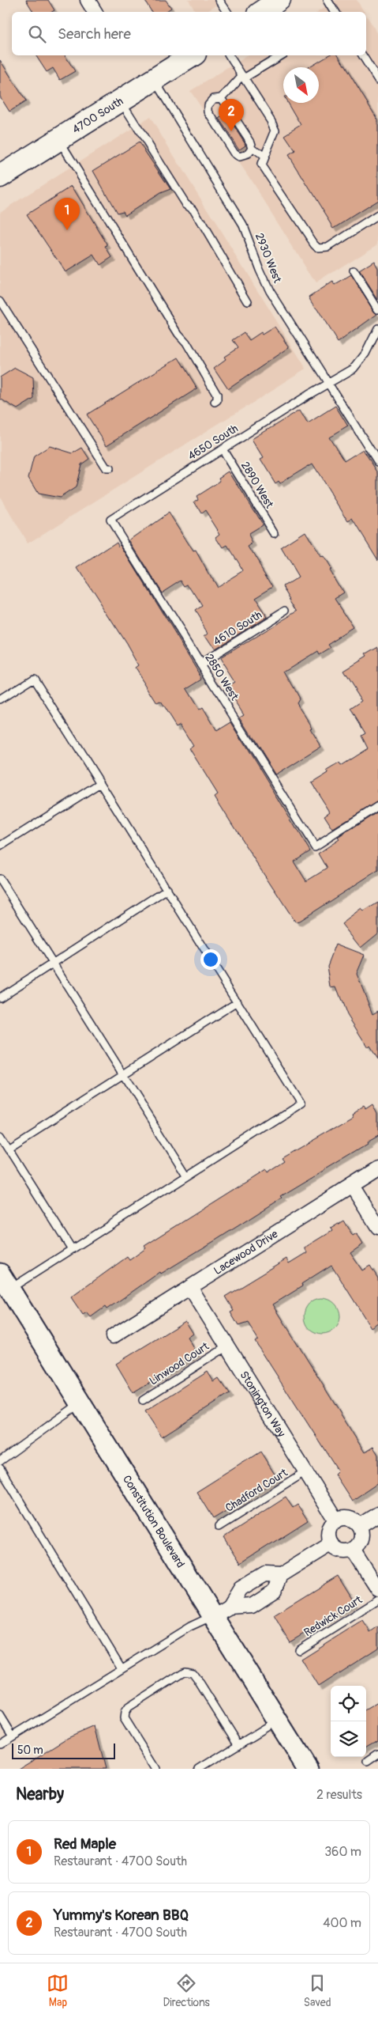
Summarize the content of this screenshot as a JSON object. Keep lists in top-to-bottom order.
{
  "streets": {
    "main road": ["4700 South", "Constitution Boulevard"],
    "street": ["Lacewood Drive", "Stonington Way"],
    "lane": [
      "2930 West",
      "4650 South",
      "2890 West",
      "4610 South",
      "2850 West",
      "Linwood Court",
      "Chadford Court",
      "Redwick Court"
    ]
  },
  "crossings": [
    ["4700 South", "2930 West"],
    ["2930 West", "4650 South"],
    ["4650 South", "2890 West"],
    ["4650 South", "2850 West"],
    ["4610 South", "2850 West"],
    ["Lacewood Drive", "Stonington Way"],
    ["Linwood Court", "Stonington Way"],
    ["Stonington Way", "Chadford Court"]
  ],
  "scale_bar": "50 m",
  "north": "bottom right",
  "page": {
    "search": "Search here",
    "pins": ["2", "1"],
    "scale": "50 m",
    "heading": ["Nearby", "2 results"],
    "list": [
      {
        "mark": "1",
        "name": "Red Maple",
        "note": "Restaurant · 4700 South",
        "value": "360 m"
      },
      {
        "mark": "2",
        "name": "Yummy's Korean BBQ",
        "note": "Restaurant · 4700 South",
        "value": "400 m"
      }
    ],
    "nav": ["Map", "Directions", "Saved"]
  }
}
